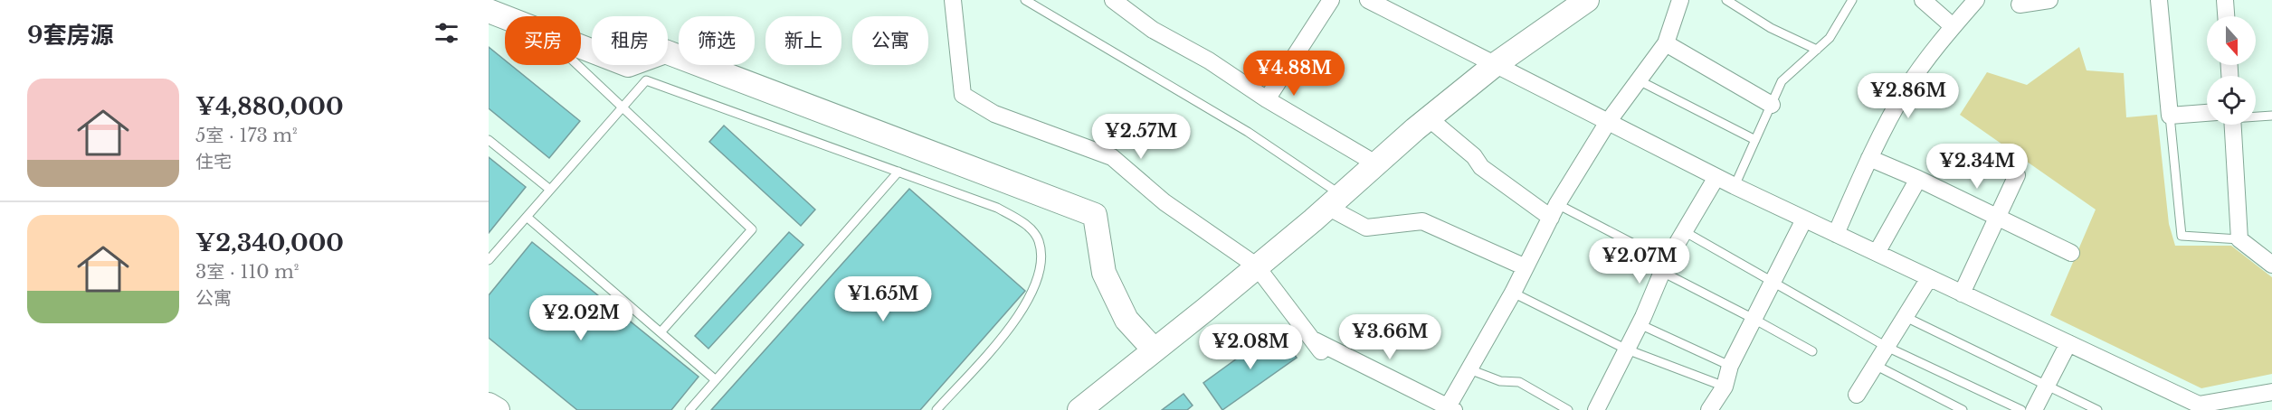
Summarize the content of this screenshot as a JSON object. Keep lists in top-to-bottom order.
{
  "north": "bottom",
  "page": {
    "heading": "9套房源",
    "chip": [
      "买房",
      "租房",
      "筛选",
      "新上",
      "公寓"
    ],
    "price": [
      "¥4.88M",
      "¥2.86M",
      "¥2.57M",
      "¥2.34M",
      "¥2.07M",
      "¥1.65M",
      "¥2.02M",
      "¥3.66M",
      "¥2.08M"
    ],
    "list": [
      {
        "name": "¥4,880,000",
        "note": "5室 · 173 m² · 住宅"
      },
      {
        "name": "¥2,340,000",
        "note": "3室 · 110 m² · 公寓"
      }
    ]
  }
}
